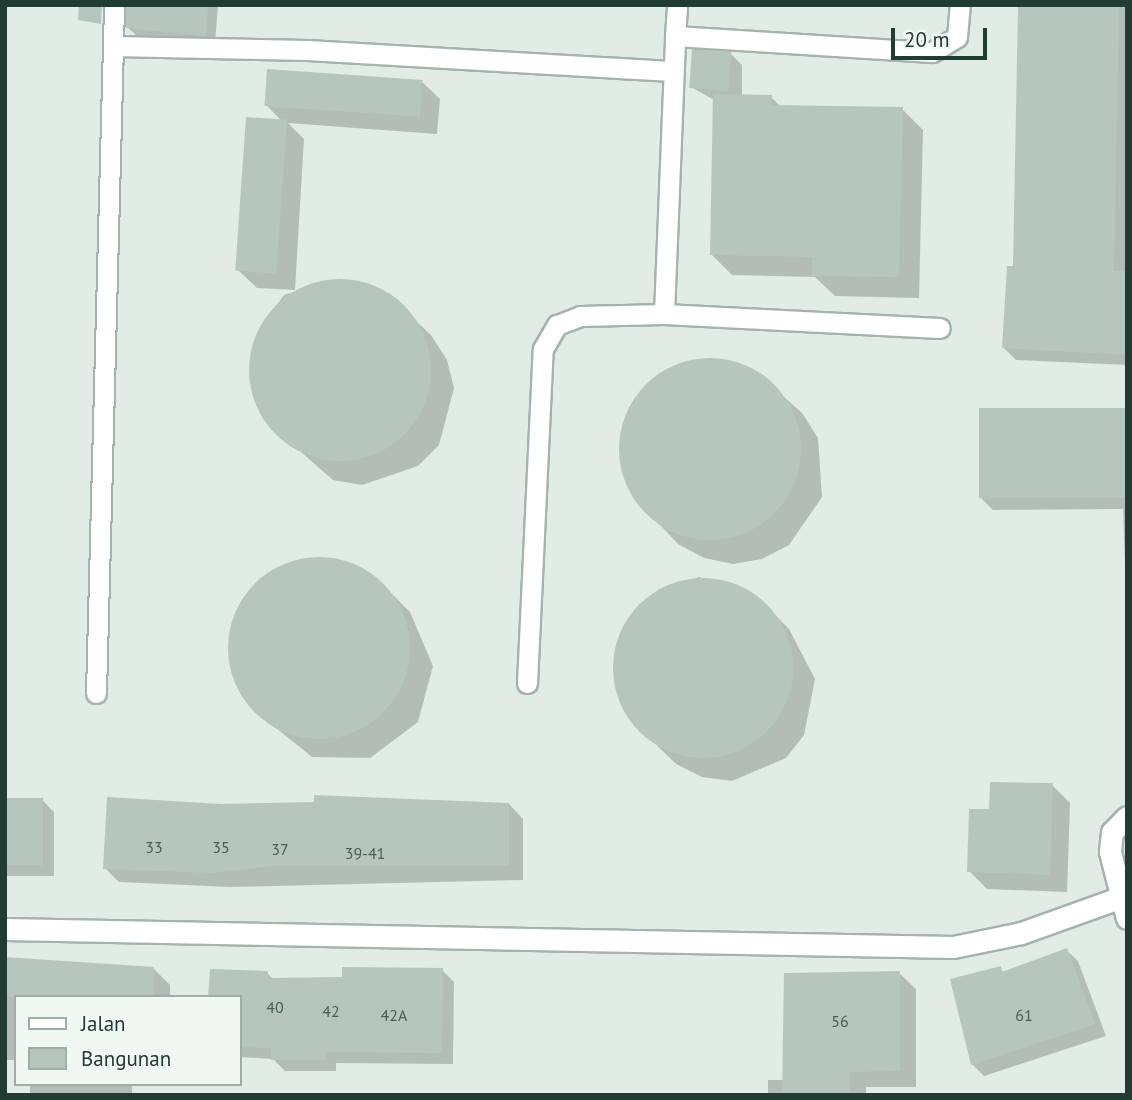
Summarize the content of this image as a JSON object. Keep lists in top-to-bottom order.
{
  "house_numbers": [
    "33",
    "35",
    "37",
    "39-41",
    "40",
    "42",
    "42A",
    "61",
    "56"
  ],
  "legend": ["Jalan", "Bangunan"],
  "scale_bar": "20 m"
}
